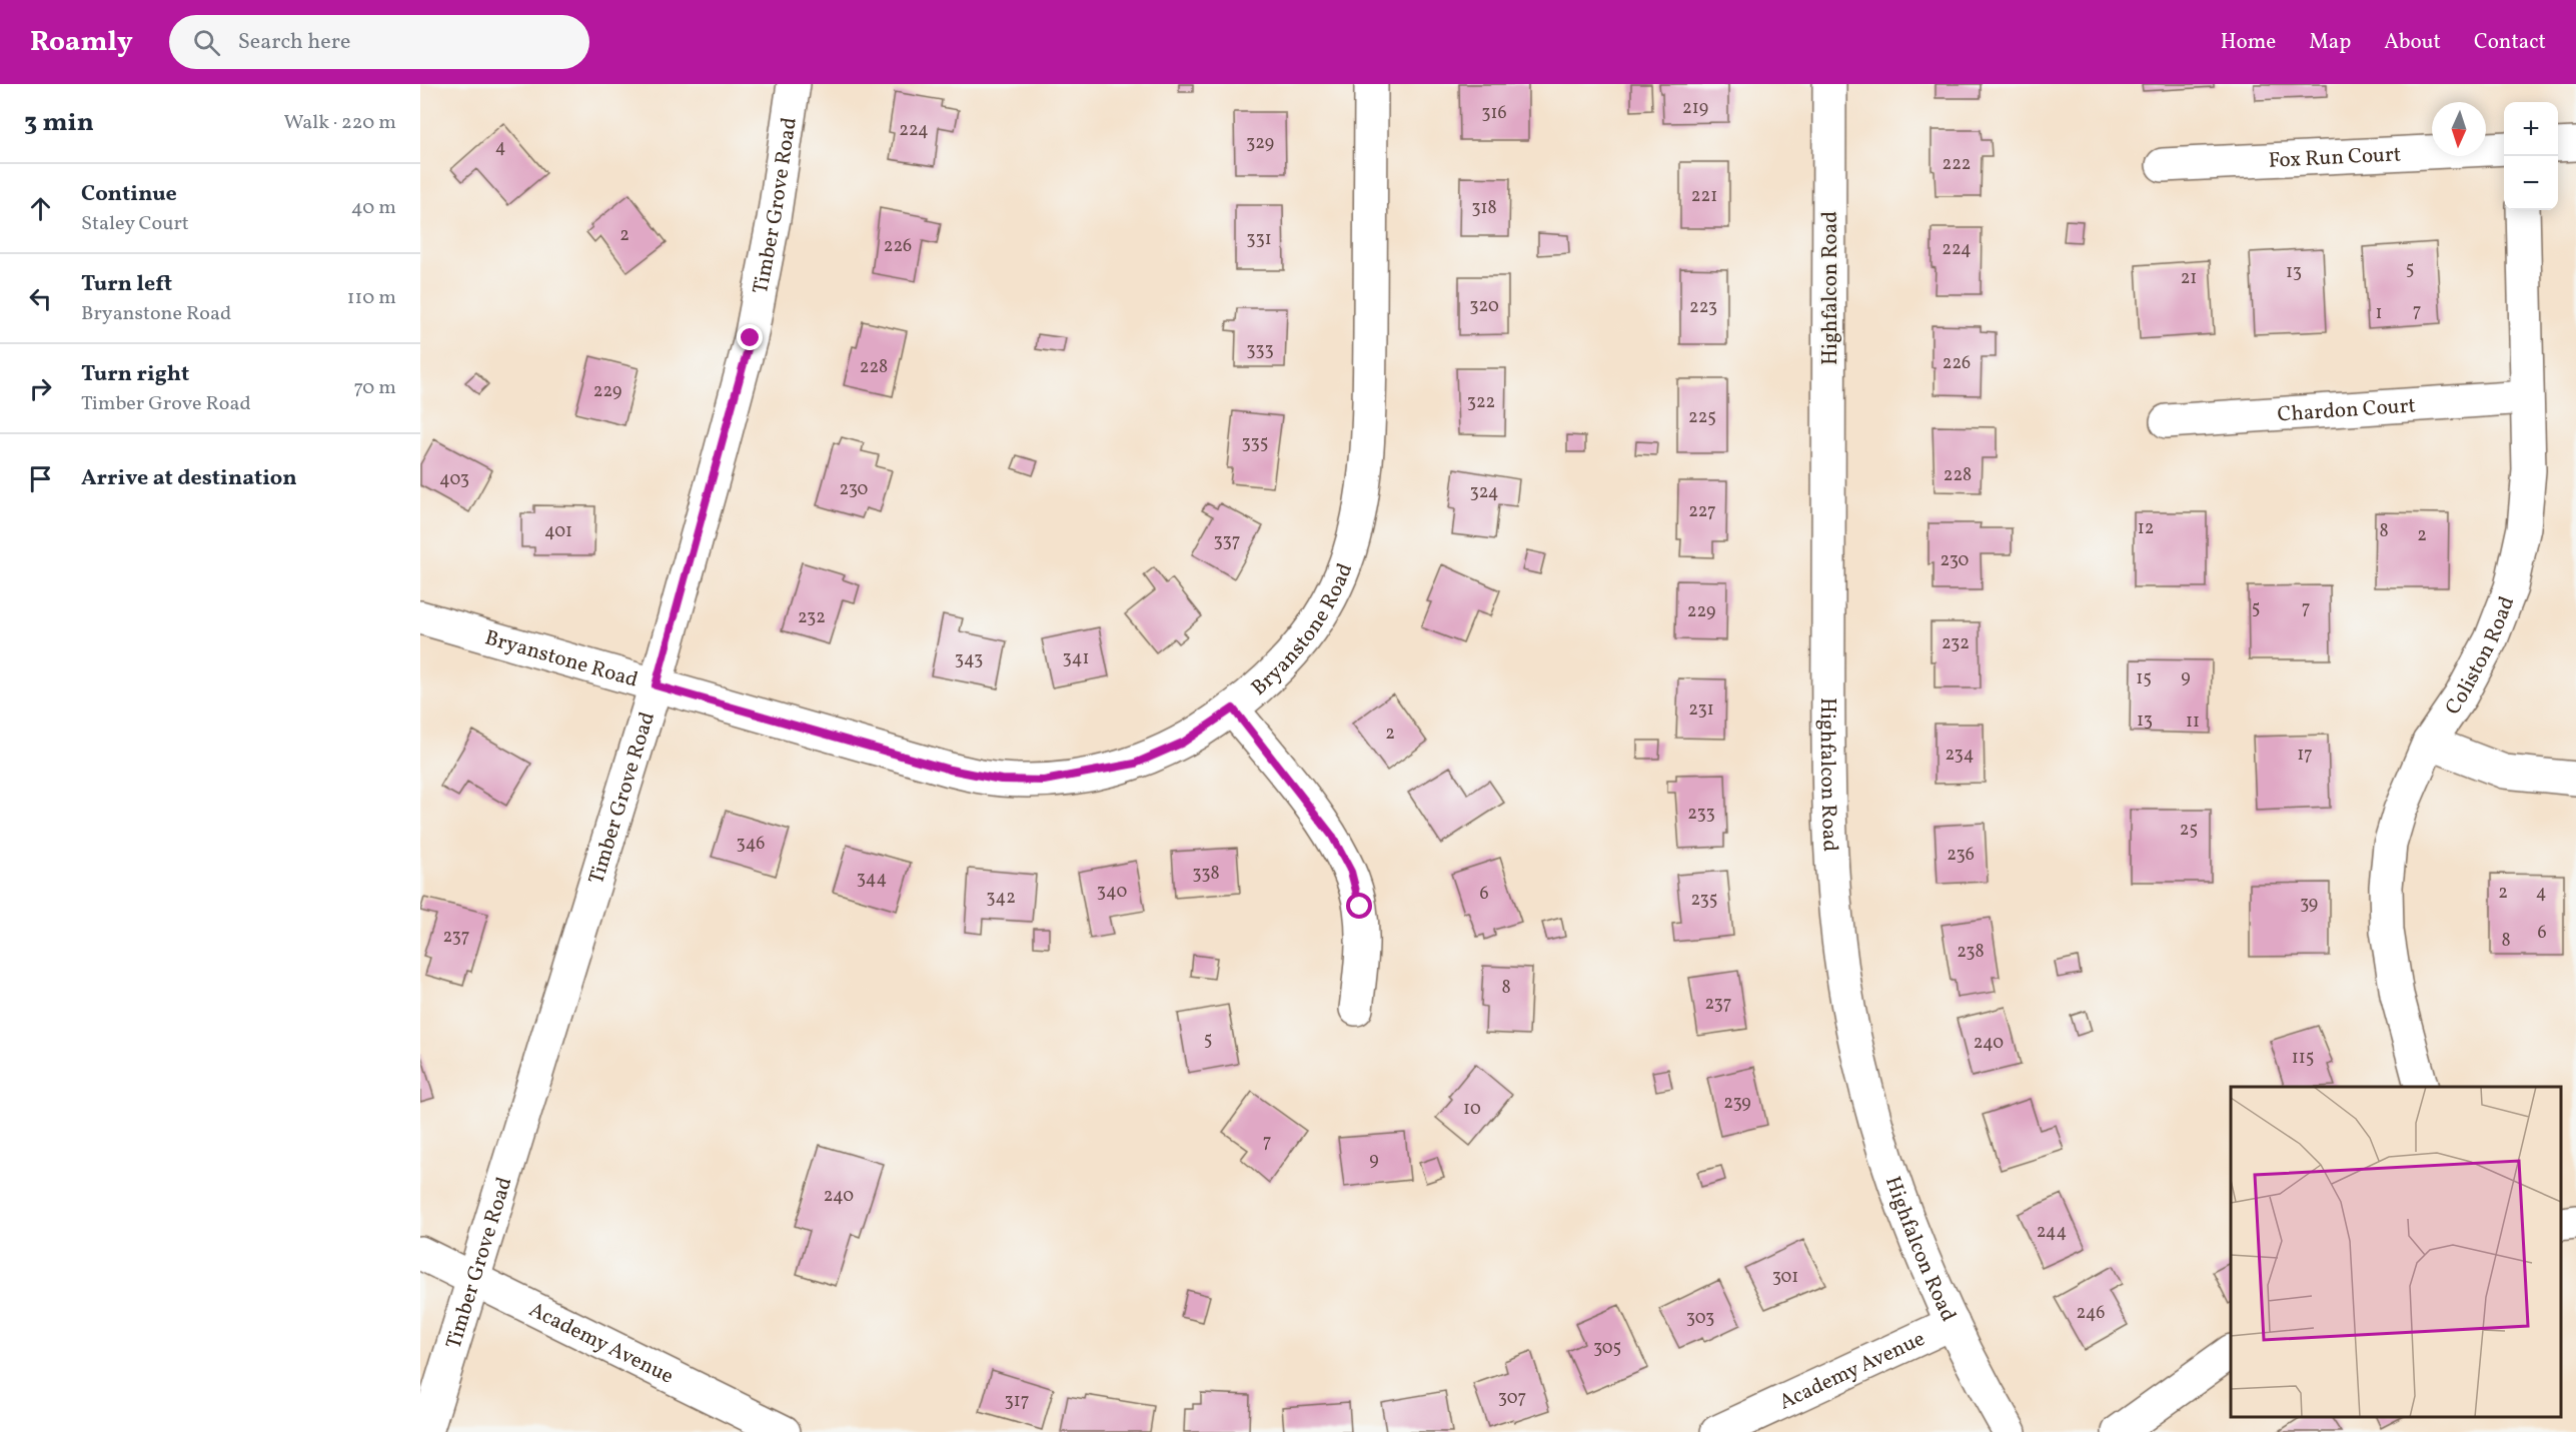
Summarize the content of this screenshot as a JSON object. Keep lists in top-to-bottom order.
{
  "streets": {
    "street": [
      "Fox Run Court",
      "Timber Grove Road",
      "Highfalcon Road",
      "Chardon Court",
      "Bryanstone Road",
      "Coliston Road",
      "Academy Avenue"
    ]
  },
  "crossings": [
    ["Timber Grove Road", "Bryanstone Road"],
    ["Timber Grove Road", "Academy Avenue"],
    ["Highfalcon Road", "Academy Avenue"],
    ["Chardon Court", "Coliston Road"]
  ],
  "house_numbers": [
    "219",
    "316",
    "224",
    "329",
    "4",
    "222",
    "221",
    "318",
    "2",
    "331",
    "226",
    "224",
    "5",
    "13",
    "21",
    "320",
    "223",
    "7",
    "1",
    "333",
    "226",
    "228",
    "229",
    "322",
    "225",
    "335",
    "228",
    "403",
    "230",
    "324",
    "227",
    "12",
    "401",
    "8",
    "2",
    "337",
    "230",
    "5",
    "7",
    "229",
    "232",
    "232",
    "341",
    "343",
    "9",
    "15",
    "231",
    "13",
    "11",
    "2",
    "234",
    "17",
    "233",
    "25",
    "346",
    "236",
    "338",
    "344",
    "340",
    "2",
    "4",
    "6",
    "342",
    "235",
    "39",
    "6",
    "237",
    "8",
    "238",
    "8",
    "237",
    "5",
    "240",
    "115",
    "239",
    "10",
    "7",
    "9",
    "240",
    "244",
    "301",
    "246",
    "303",
    "305",
    "307",
    "317"
  ],
  "north": "bottom",
  "page": {
    "header": "Roamly",
    "search": "Search here",
    "nav": [
      "Home",
      "Map",
      "About",
      "Contact"
    ],
    "heading": ["3 min", "Walk · 220 m"],
    "map_buttons": ["+", "−"],
    "list": [
      ["Continue", "Staley Court", "40 m"],
      ["Turn left", "Bryanstone Road", "110 m"],
      ["Turn right", "Timber Grove Road", "70 m"],
      "Arrive at destination"
    ]
  }
}
